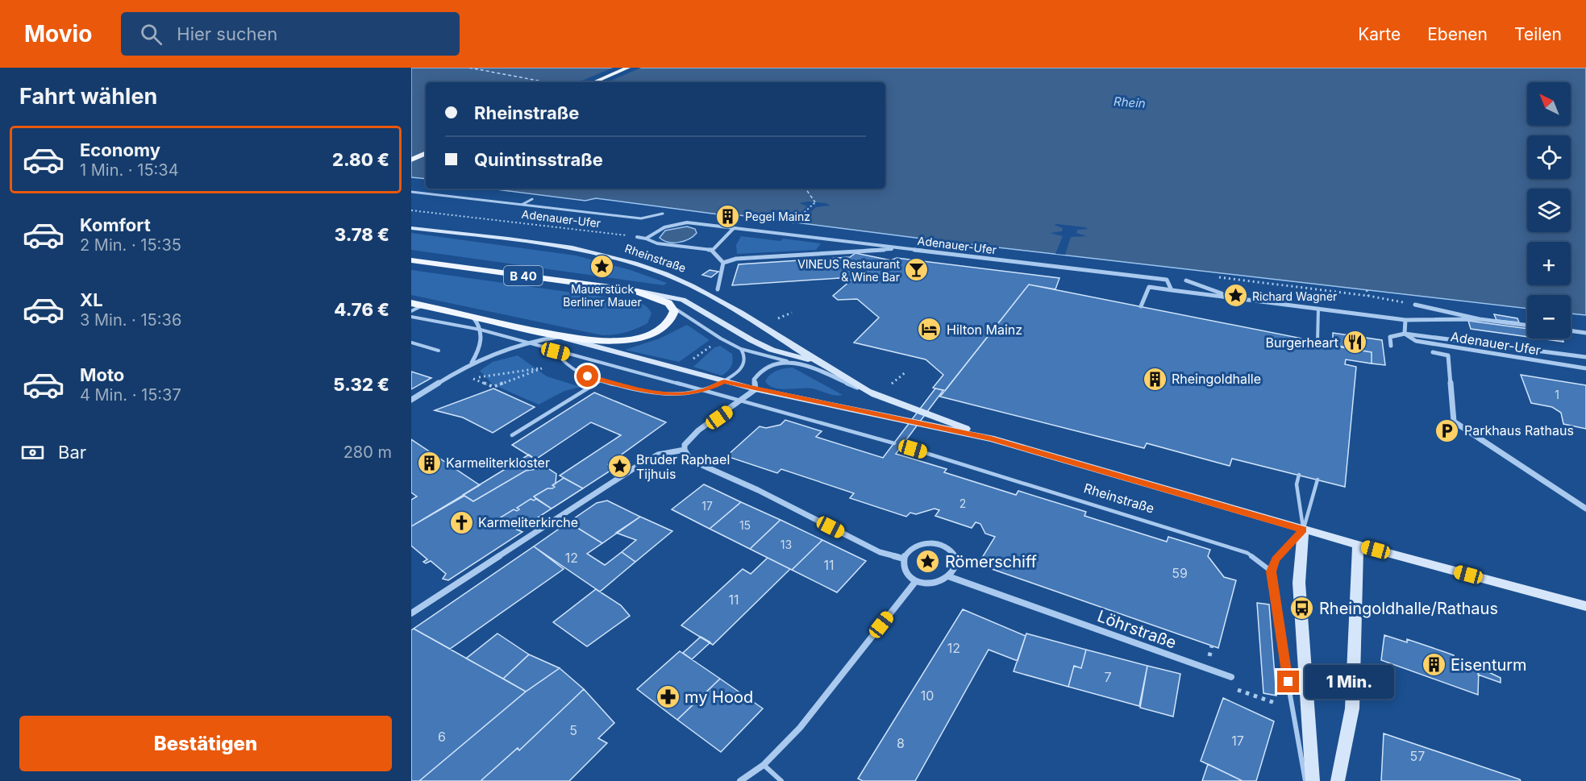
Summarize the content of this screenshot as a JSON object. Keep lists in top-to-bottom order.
{
  "streets": {
    "main road": ["Rheinstraße", "B 40"],
    "street": ["Adenauer-Ufer", "Löhrstraße"]
  },
  "water": ["Rhein"],
  "places": {
    "building": [
      "Pegel Mainz",
      "Rheingoldhalle",
      "Karmeliterkloster",
      "Eisenturm"
    ],
    "place": [
      "Mauerstück Berliner Mauer",
      "Richard Wagner",
      "Bruder Raphael Tijhuis",
      "Römerschiff"
    ],
    "bar": ["VINEUS Restaurant & Wine Bar"],
    "hotel": ["Hilton Mainz"],
    "restaurant": ["Burgerheart"],
    "parking": ["Parkhaus Rathaus"],
    "church": ["Karmeliterkirche"],
    "bus stop": ["Rheingoldhalle/Rathaus"],
    "pharmacy": ["my Hood"]
  },
  "house_numbers": [
    "1",
    "2",
    "17",
    "15",
    "13",
    "12",
    "11",
    "59",
    "11",
    "12",
    "7",
    "10",
    "5",
    "6",
    "17",
    "8",
    "57"
  ],
  "north": "top left",
  "page": {
    "header": "Movio",
    "search": "Hier suchen",
    "nav": ["Karte", "Ebenen", "Teilen"],
    "heading": "Fahrt wählen",
    "map_buttons": ["+", "−"],
    "banner": ["Rheinstraße", "Quintinsstraße"],
    "list": [
      {
        "name": "Economy",
        "note": "1 Min. · 15:34",
        "value": "2.80 €"
      },
      {
        "name": "Komfort",
        "note": "2 Min. · 15:35",
        "value": "3.78 €"
      },
      {
        "name": "XL",
        "note": "3 Min. · 15:36",
        "value": "4.76 €"
      },
      {
        "name": "Moto",
        "note": "4 Min. · 15:37",
        "value": "5.32 €"
      }
    ],
    "pay": ["Bar", "280 m"],
    "bubble": "1 Min.",
    "buttons": "Bestätigen"
  }
}
